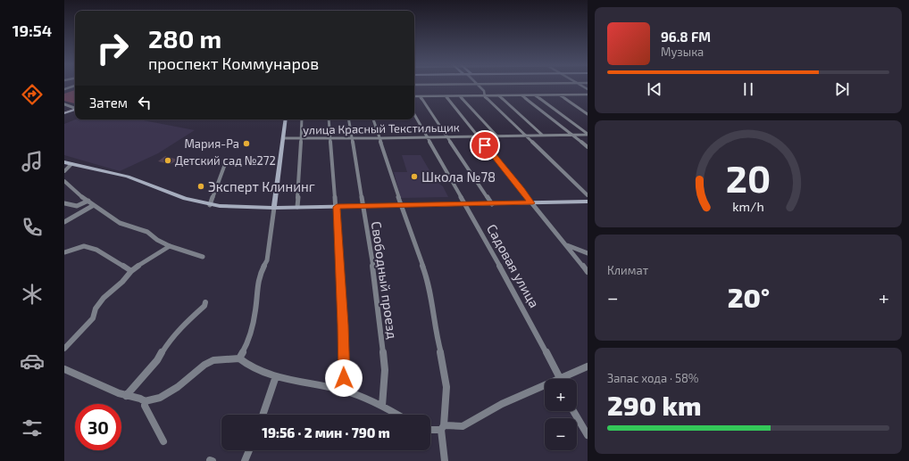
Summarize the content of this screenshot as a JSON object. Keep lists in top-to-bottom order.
{
  "streets": {
    "street": ["улица Красный Текстильщик", "Садовая улица", "Свободный проезд"]
  },
  "crossings": [
    ["улица Красный Текстильщик", "Садовая улица"],
    ["улица Красный Текстильщик", "Свободный проезд"]
  ],
  "places": [
    "Мария-Ра",
    "Детский сад №272",
    "Школа №78",
    "Эксперт Клининг"
  ],
  "page": {
    "tabs": "19:54",
    "turn": ["280 m", "проспект Коммунаров"],
    "song": ["96.8 FM", "Музыка"],
    "then": "Затем",
    "tile": [
      "Климат",
      ["Запас хода · 58%", "290 km"]
    ],
    "heat": ["−", "20°", "+"],
    "map_buttons": ["+", "−"],
    "limit": "30",
    "trip": "19:56 · 2 мин · 790 m",
    "gauge": ["20", "km/h"]
  }
}
